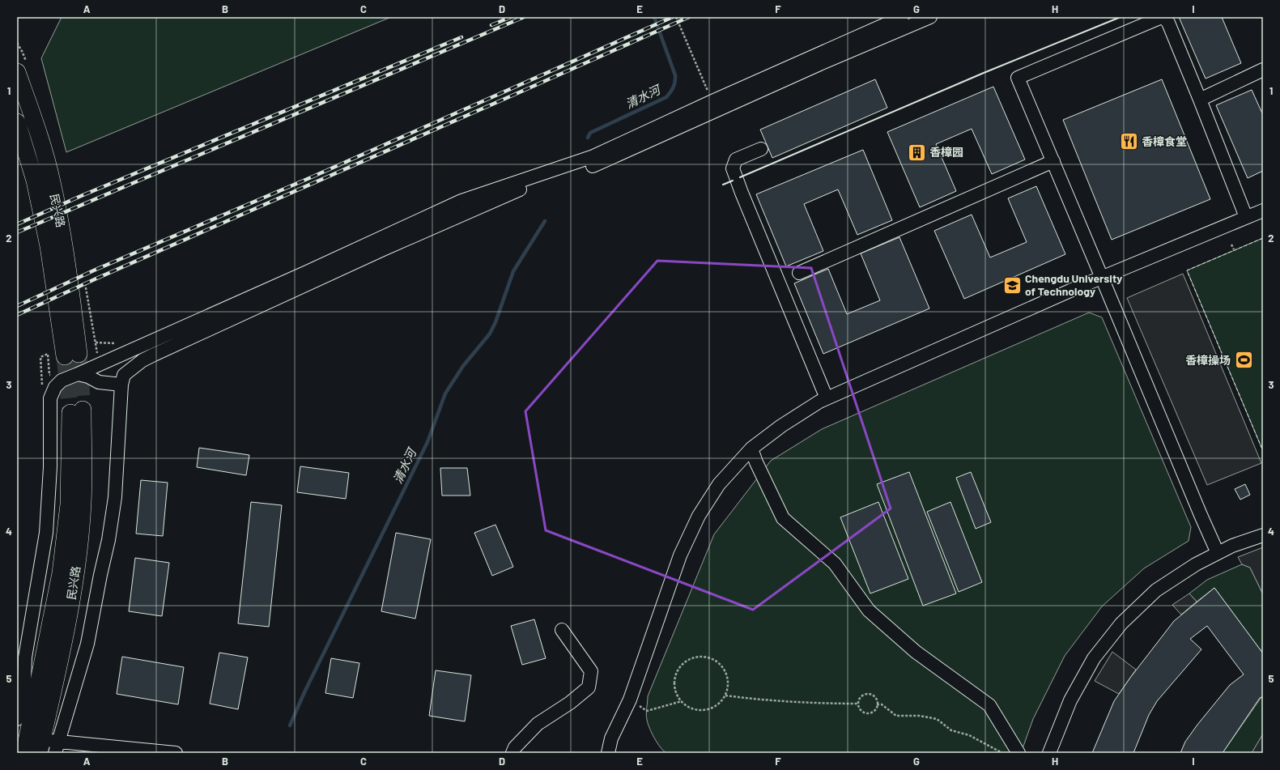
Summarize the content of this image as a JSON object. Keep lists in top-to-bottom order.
{
  "streets": {
    "main road": ["民兴路"]
  },
  "water": ["清水河"],
  "places": {
    "restaurant": ["香樟食堂"],
    "building": ["香樟园"],
    "school or university": ["Chengdu University of Technology"],
    "sports": ["香樟操场"]
  },
  "grid": {
    "columns": [
      "A",
      "B",
      "C",
      "D",
      "E",
      "F",
      "G",
      "H",
      "I"
    ],
    "rows": [
      "1",
      "2",
      "3",
      "4",
      "5"
    ]
  }
}
